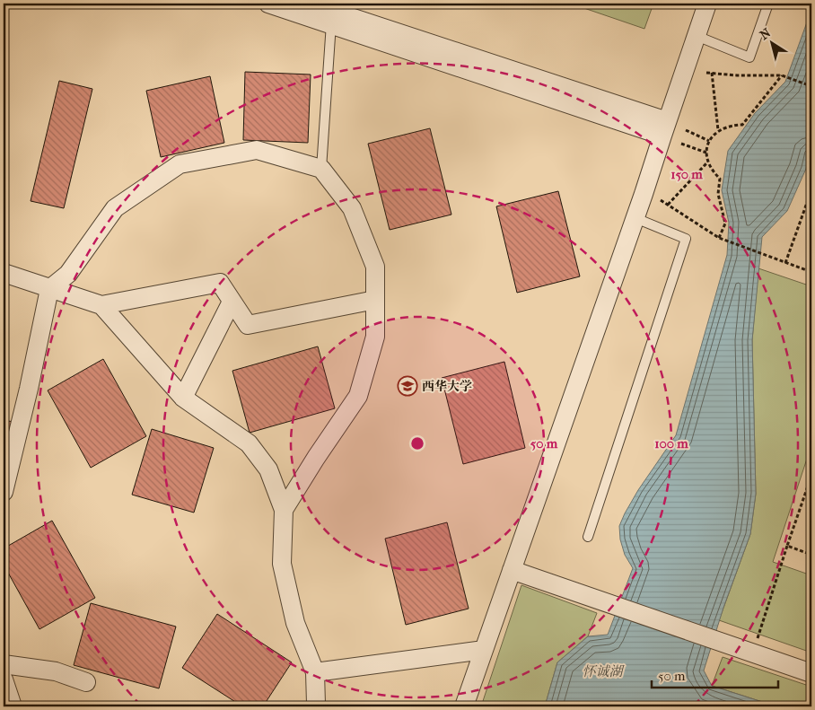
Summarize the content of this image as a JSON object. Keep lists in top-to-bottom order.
{
  "water": ["怀诚湖"],
  "places": {
    "school or university": ["西华大学"]
  },
  "scale_bar": "50 m",
  "north": "top left",
  "rings": ["150 m", "50 m", "100 m"]
}
